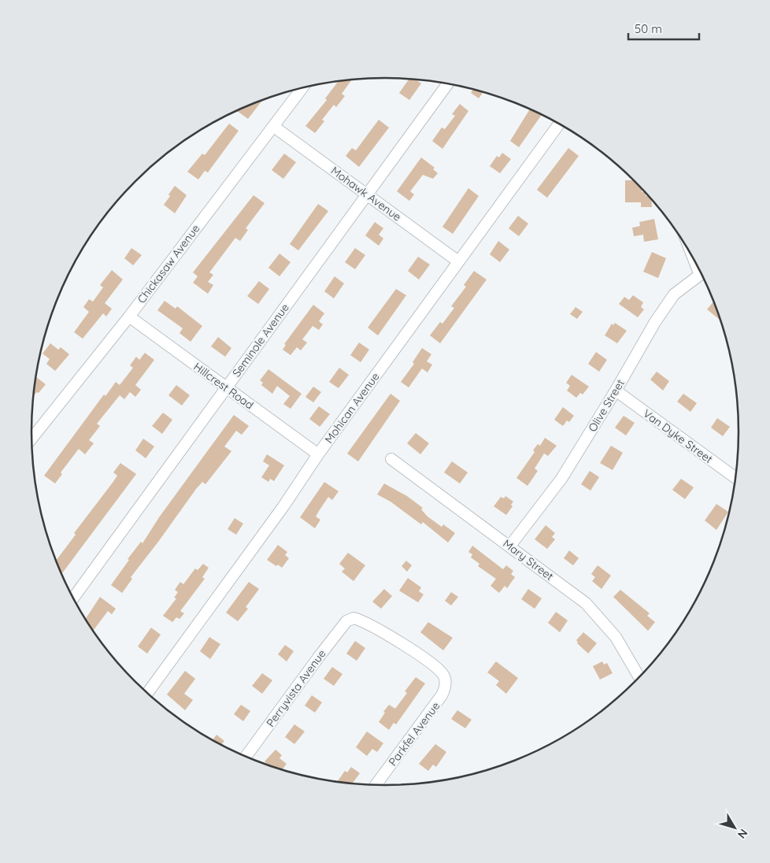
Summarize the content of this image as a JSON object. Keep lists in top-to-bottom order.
{
  "streets": {
    "street": [
      "Mohawk Avenue",
      "Chickasaw Avenue",
      "Seminole Avenue",
      "Hillcrest Road",
      "Olive Street",
      "Mohican Avenue",
      "Van Dyke Street",
      "Mary Street",
      "Perryvista Avenue",
      "Parkfel Avenue"
    ]
  },
  "crossings": [
    ["Mohawk Avenue", "Chickasaw Avenue"],
    ["Mohawk Avenue", "Seminole Avenue"],
    ["Mohawk Avenue", "Mohican Avenue"],
    ["Chickasaw Avenue", "Hillcrest Road"],
    ["Seminole Avenue", "Hillcrest Road"],
    ["Hillcrest Road", "Mohican Avenue"],
    ["Olive Street", "Van Dyke Street"],
    ["Olive Street", "Mary Street"],
    ["Perryvista Avenue", "Parkfel Avenue"]
  ],
  "scale_bar": "50 m",
  "north": "bottom right"
}
